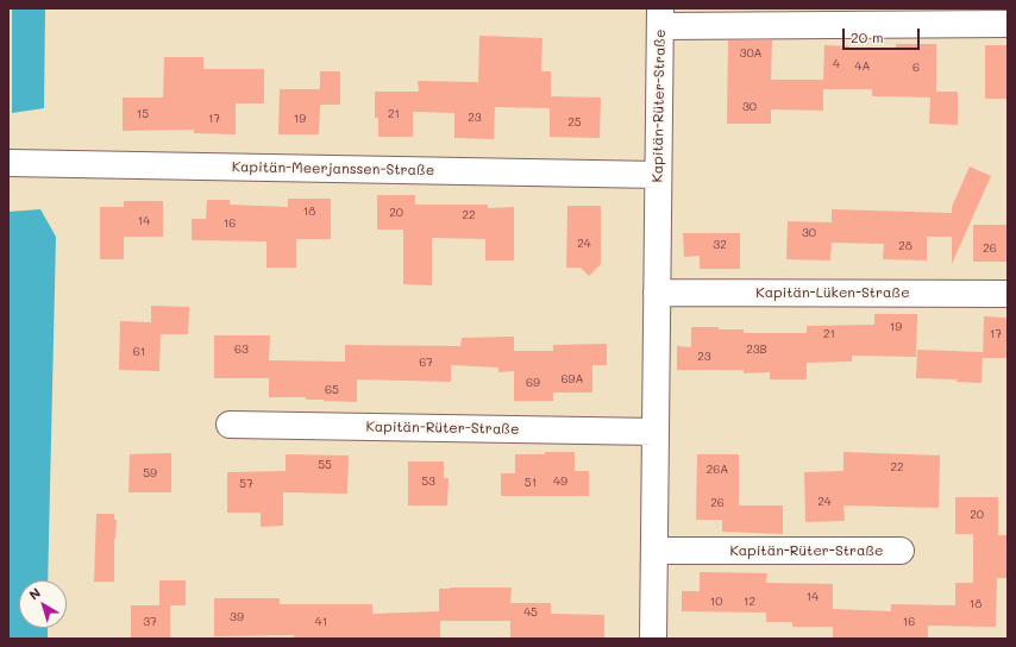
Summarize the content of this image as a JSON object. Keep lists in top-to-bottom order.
{
  "streets": {
    "street": ["Kapitän-Rüter-Straße", "Kapitän-Meerjanssen-Straße", "Kapitän-Lüken-Straße"]
  },
  "crossings": [
    ["Kapitän-Rüter-Straße", "Kapitän-Meerjanssen-Straße"],
    ["Kapitän-Rüter-Straße", "Kapitän-Lüken-Straße"]
  ],
  "house_numbers": [
    "30A",
    "4",
    "4A",
    "6",
    "30",
    "15",
    "21",
    "23",
    "17",
    "19",
    "25",
    "18",
    "20",
    "22",
    "14",
    "16",
    "30",
    "24",
    "32",
    "28",
    "26",
    "19",
    "21",
    "17",
    "63",
    "23B",
    "61",
    "23",
    "67",
    "69A",
    "69",
    "65",
    "55",
    "22",
    "26A",
    "59",
    "53",
    "49",
    "51",
    "57",
    "24",
    "26",
    "20",
    "14",
    "10",
    "12",
    "18",
    "45",
    "39",
    "37",
    "41",
    "16"
  ],
  "scale_bar": "20 m",
  "north": "top left"
}
